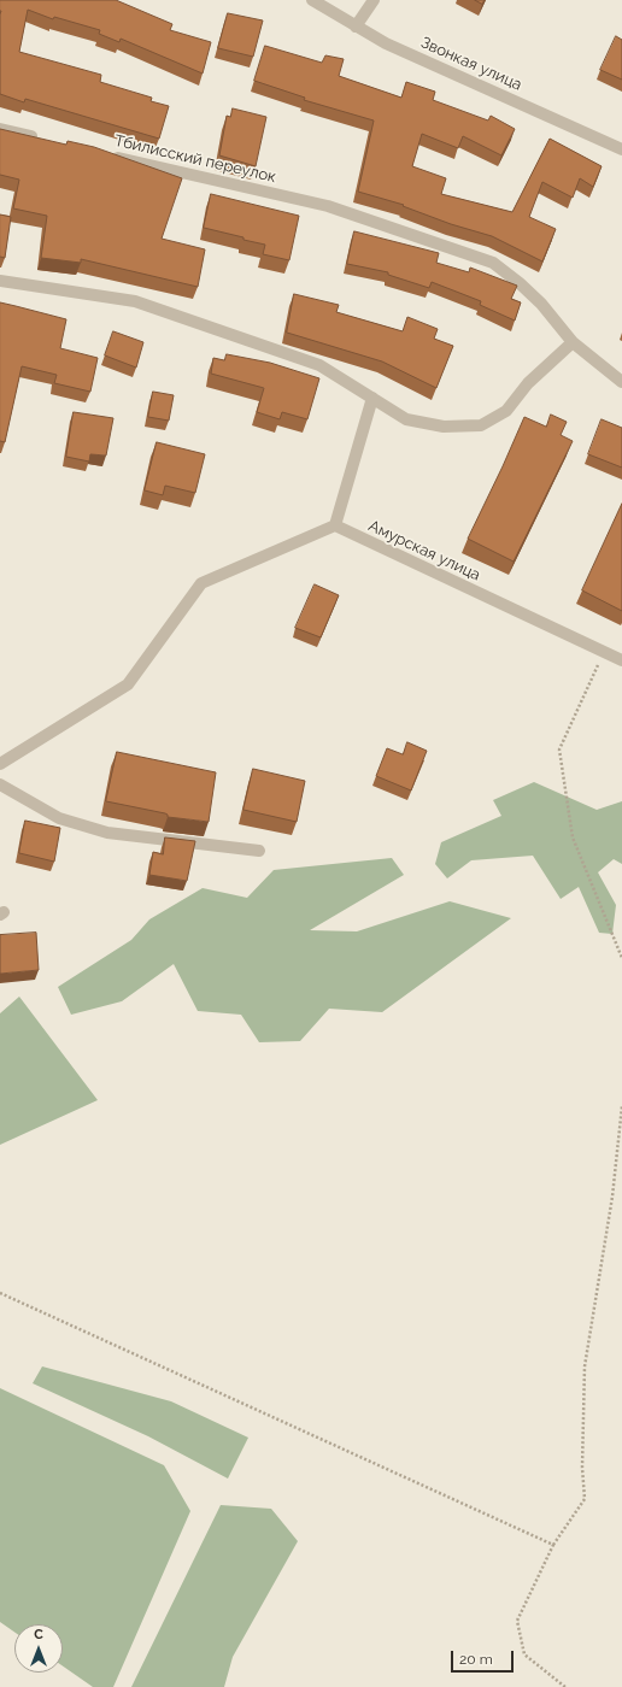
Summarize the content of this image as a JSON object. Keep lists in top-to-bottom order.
{
  "streets": {
    "street": ["Звонкая улица", "Тбилисский переулок", "Амурская улица"]
  },
  "scale_bar": "20 m",
  "north": "top"
}
